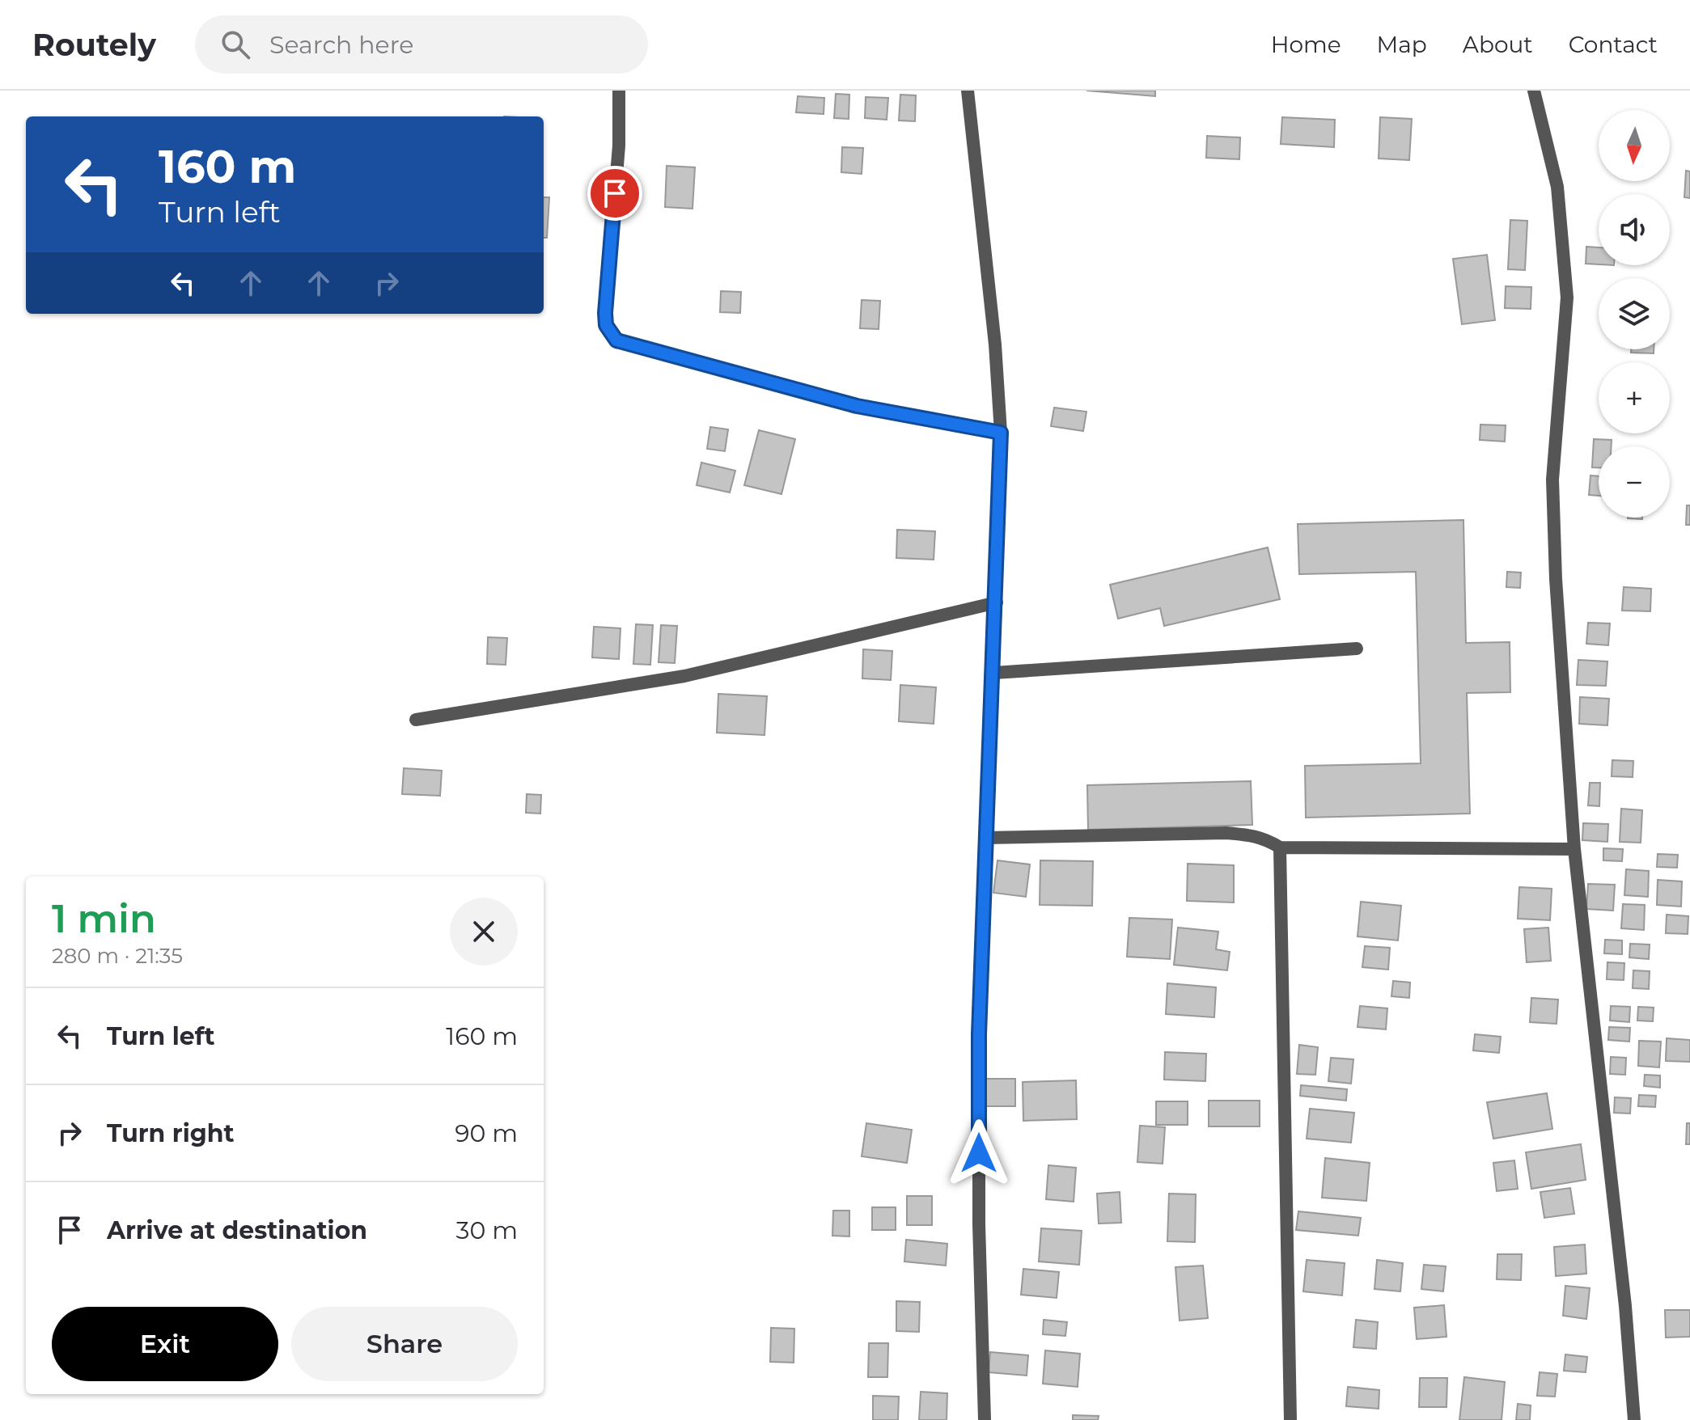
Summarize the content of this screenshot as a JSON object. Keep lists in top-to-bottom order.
{
  "north": "bottom",
  "page": {
    "header": "Routely",
    "search": "Search here",
    "nav": [
      "Home",
      "Map",
      "About",
      "Contact"
    ],
    "map_buttons": ["+", "−"],
    "turn": ["160 m", "Turn left"],
    "heading": ["1 min", "280 m · 21:35"],
    "list": [
      {
        "name": "Turn left",
        "value": "160 m"
      },
      {
        "name": "Turn right",
        "value": "90 m"
      },
      {
        "name": "Arrive at destination",
        "value": "30 m"
      }
    ],
    "buttons": ["Exit", "Share"]
  }
}
